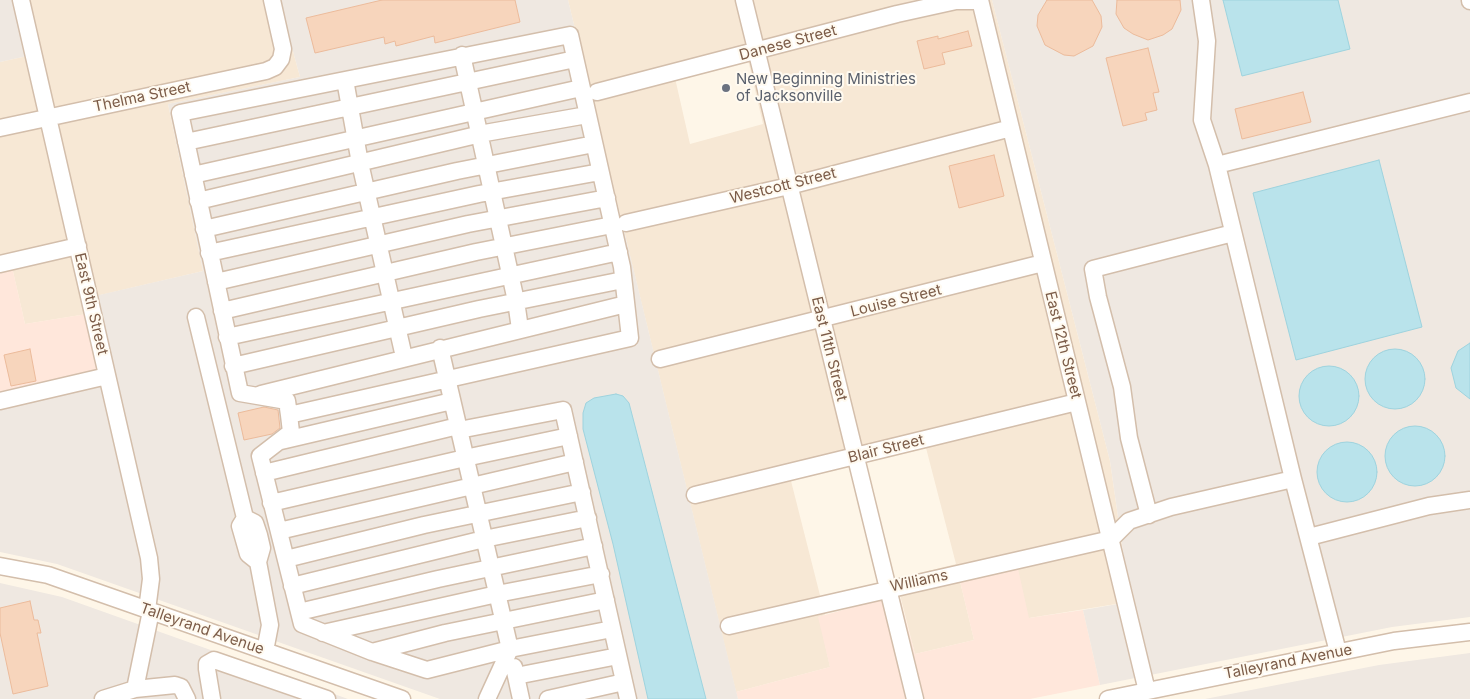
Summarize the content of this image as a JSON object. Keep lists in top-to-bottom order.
{
  "streets": {
    "street": [
      "Danese Street",
      "Thelma Street",
      "Westcott Street",
      "Louise Street",
      "East 9th Street",
      "East 12th Street",
      "East 11th Street",
      "Blair Street",
      "Williams",
      "Talleyrand Avenue"
    ]
  },
  "crossings": [
    ["Danese Street", "East 12th Street"],
    ["Danese Street", "East 11th Street"],
    ["Thelma Street", "East 9th Street"],
    ["Westcott Street", "East 12th Street"],
    ["Westcott Street", "East 11th Street"],
    ["Louise Street", "East 12th Street"],
    ["Louise Street", "East 11th Street"],
    ["East 9th Street", "Talleyrand Avenue"],
    ["East 12th Street", "Blair Street"],
    ["East 12th Street", "Williams"],
    ["East 12th Street", "Talleyrand Avenue"],
    ["East 11th Street", "Blair Street"],
    ["East 11th Street", "Williams"]
  ],
  "places": ["New Beginning Ministries of Jacksonville"]
}
